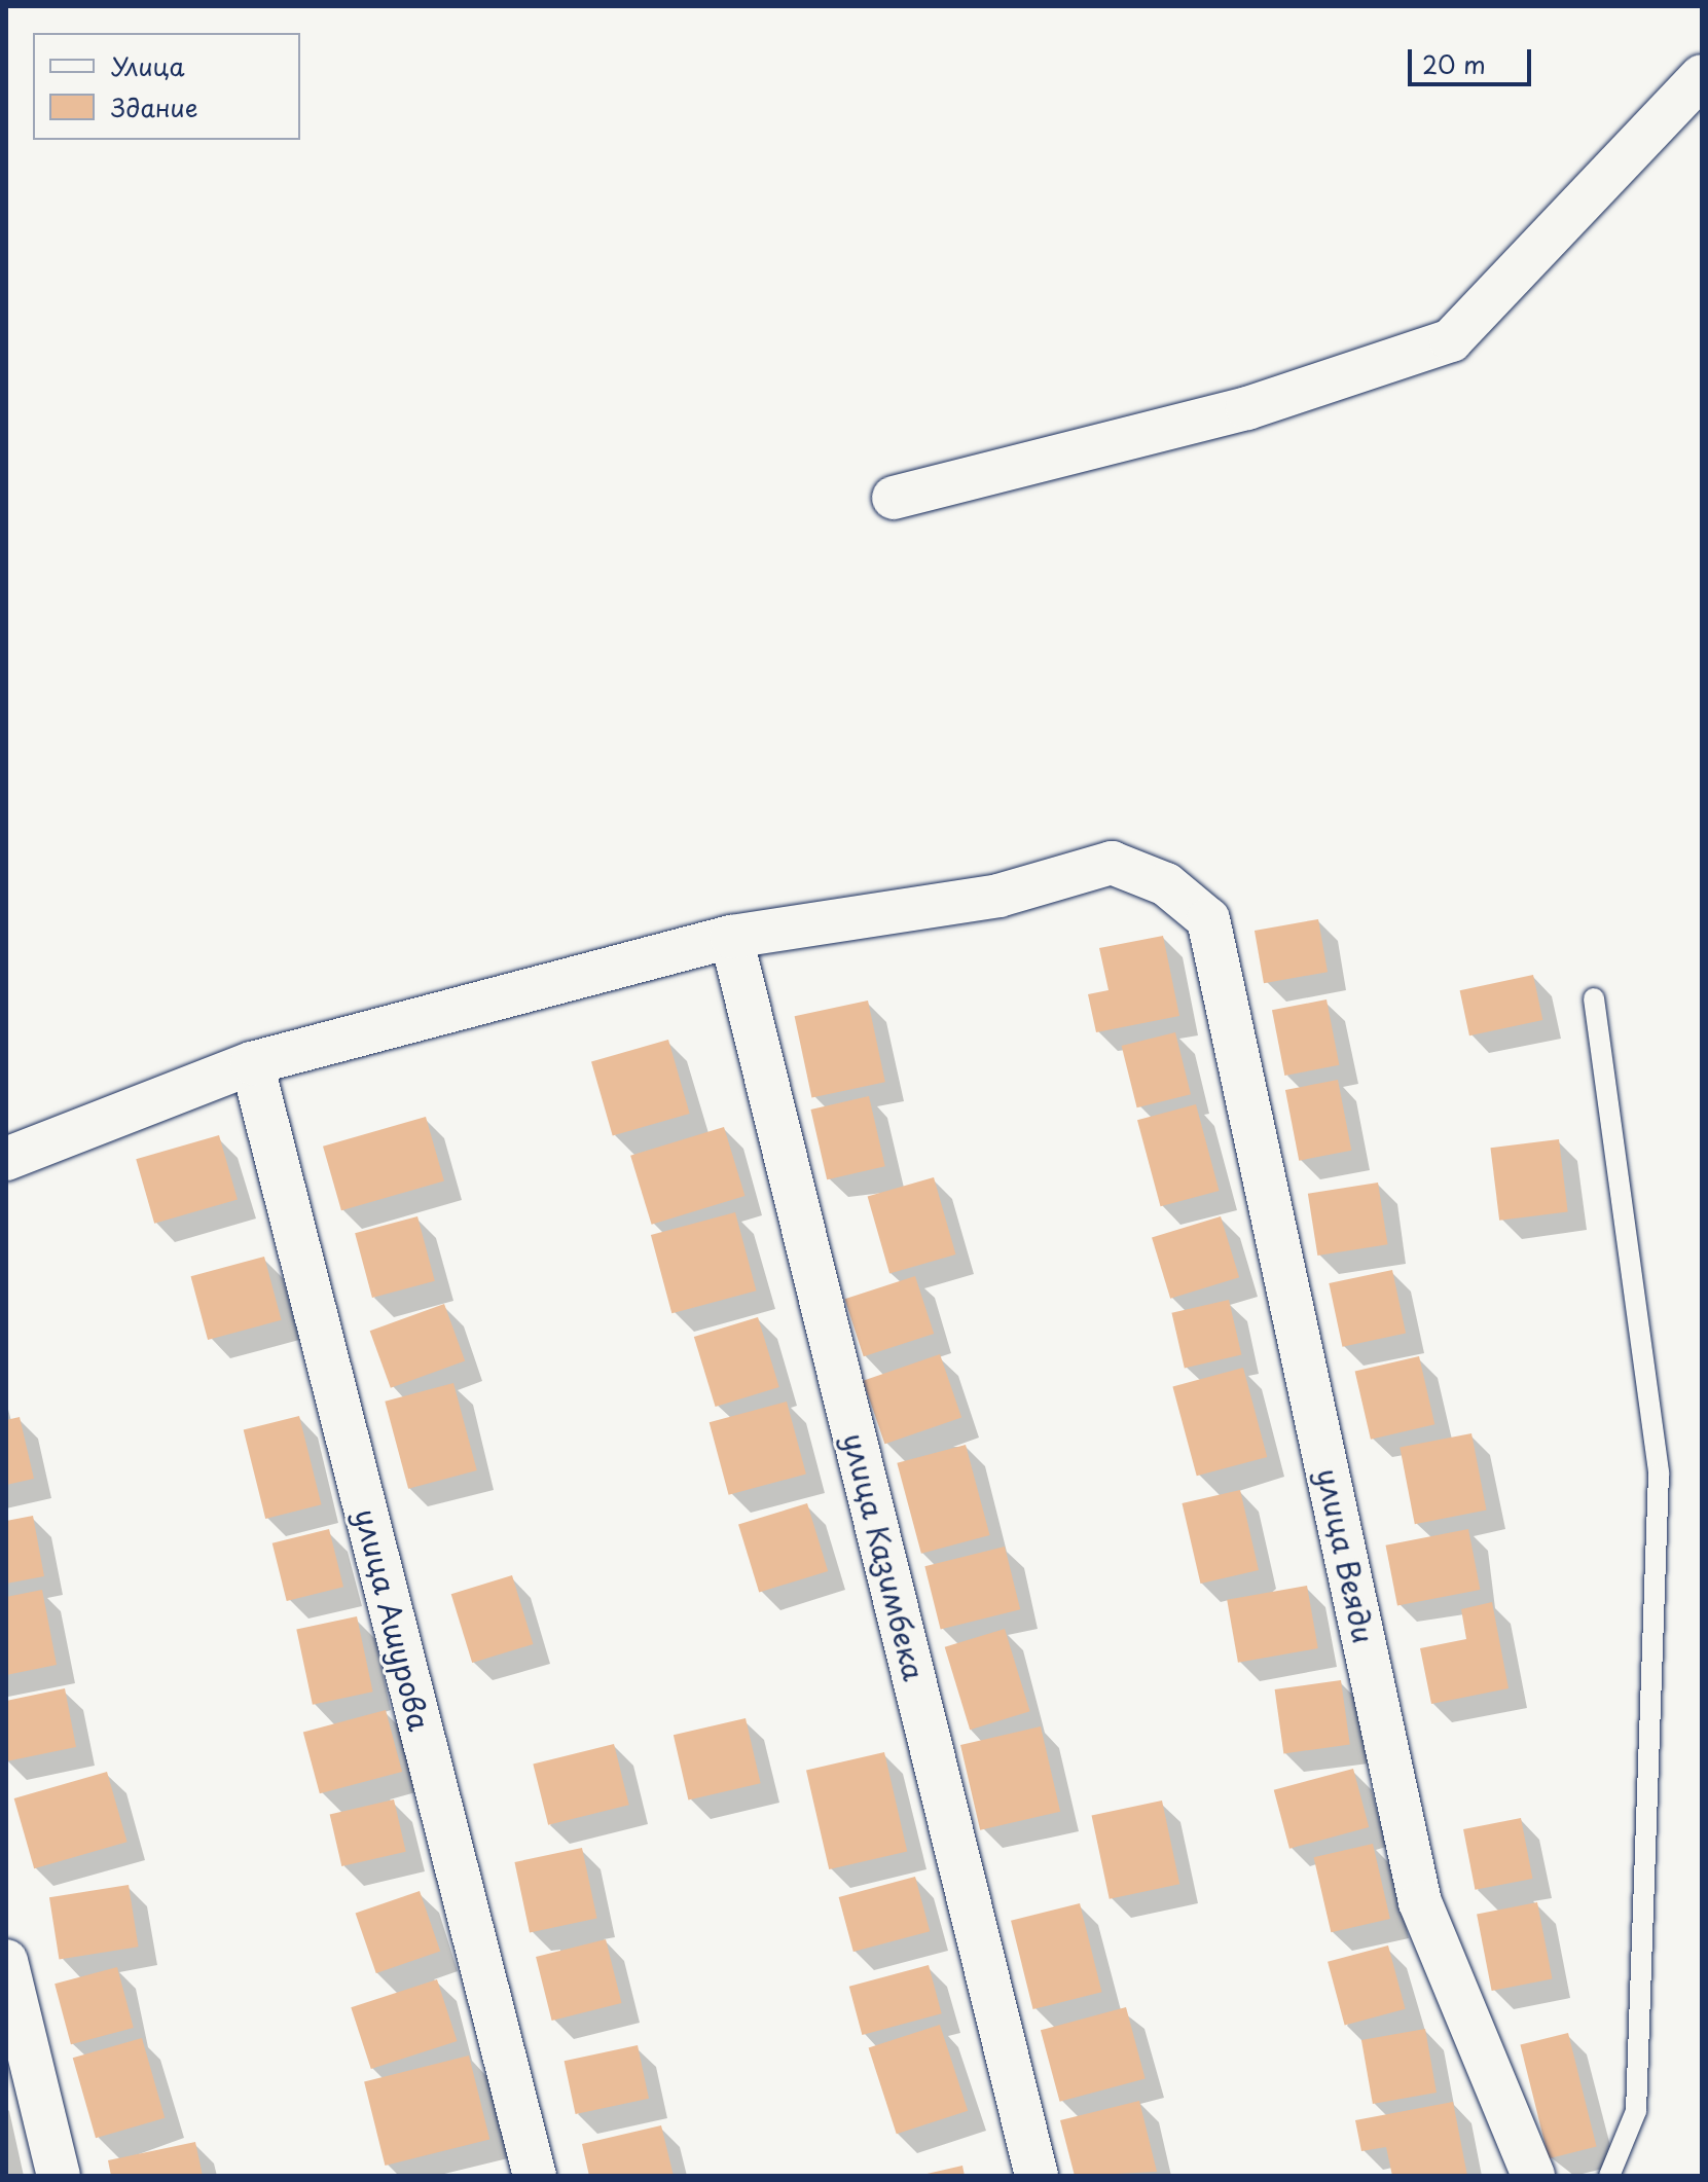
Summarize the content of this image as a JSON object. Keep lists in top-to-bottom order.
{
  "streets": {
    "street": ["улица Веяди", "улица Казимбека", "улица Ашурова"]
  },
  "crossings": [
    ["улица Веяди", "улица Казимбека"]
  ],
  "legend": ["Улица", "Здание"],
  "scale_bar": "20 m"
}
